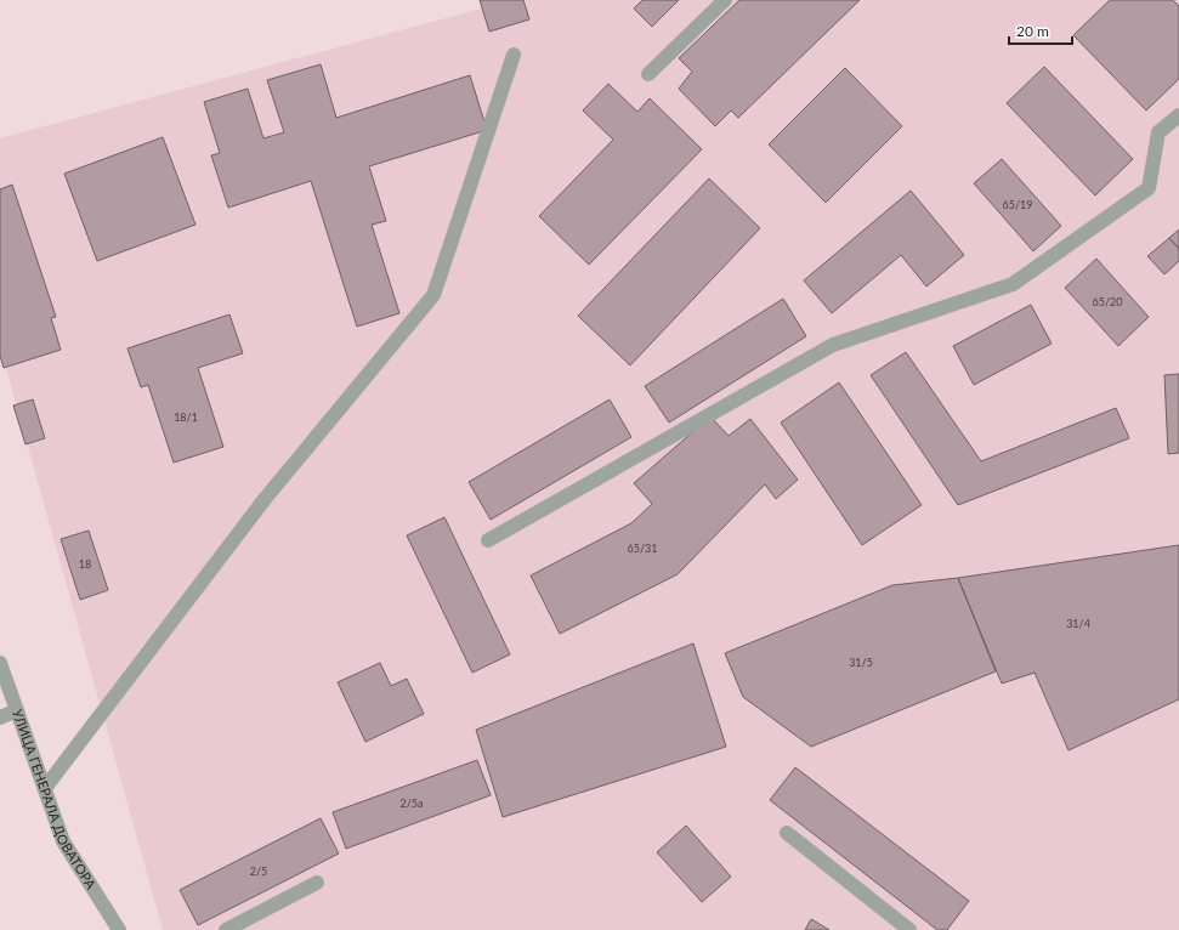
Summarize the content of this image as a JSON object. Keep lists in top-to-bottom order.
{
  "streets": {
    "street": ["УЛИЦА ГЕНЕРАЛА ДОВАТОРА"]
  },
  "house_numbers": [
    "65/19",
    "65/20",
    "18/1",
    "65/31",
    "18",
    "31/4",
    "31/5",
    "2/5а",
    "2/5"
  ],
  "scale_bar": "20 m"
}
